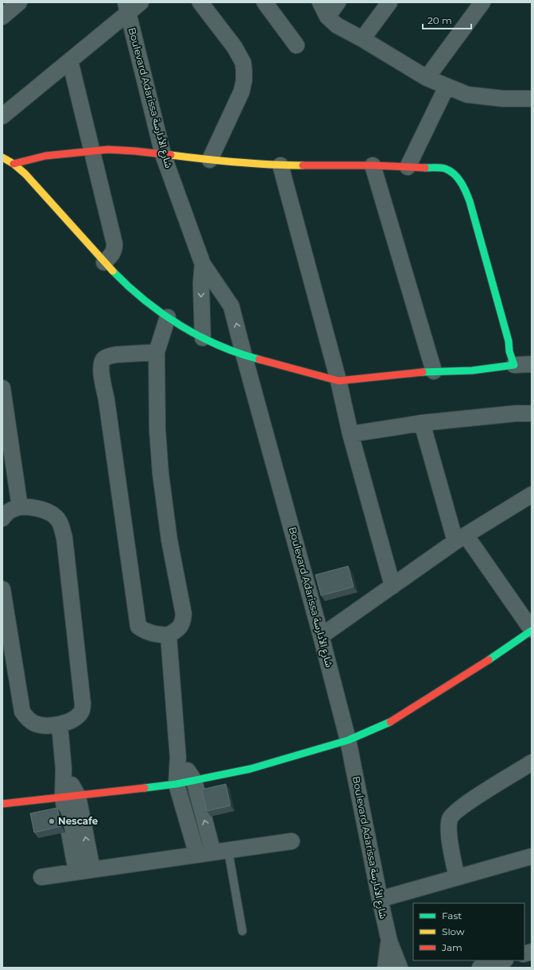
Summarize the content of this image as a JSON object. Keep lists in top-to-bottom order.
{
  "streets": {
    "street": ["Boulevard Adarissa شارع الأدارسة"]
  },
  "places": ["Nescafe"],
  "legend": ["Fast", "Slow", "Jam"],
  "scale_bar": "20 m"
}
